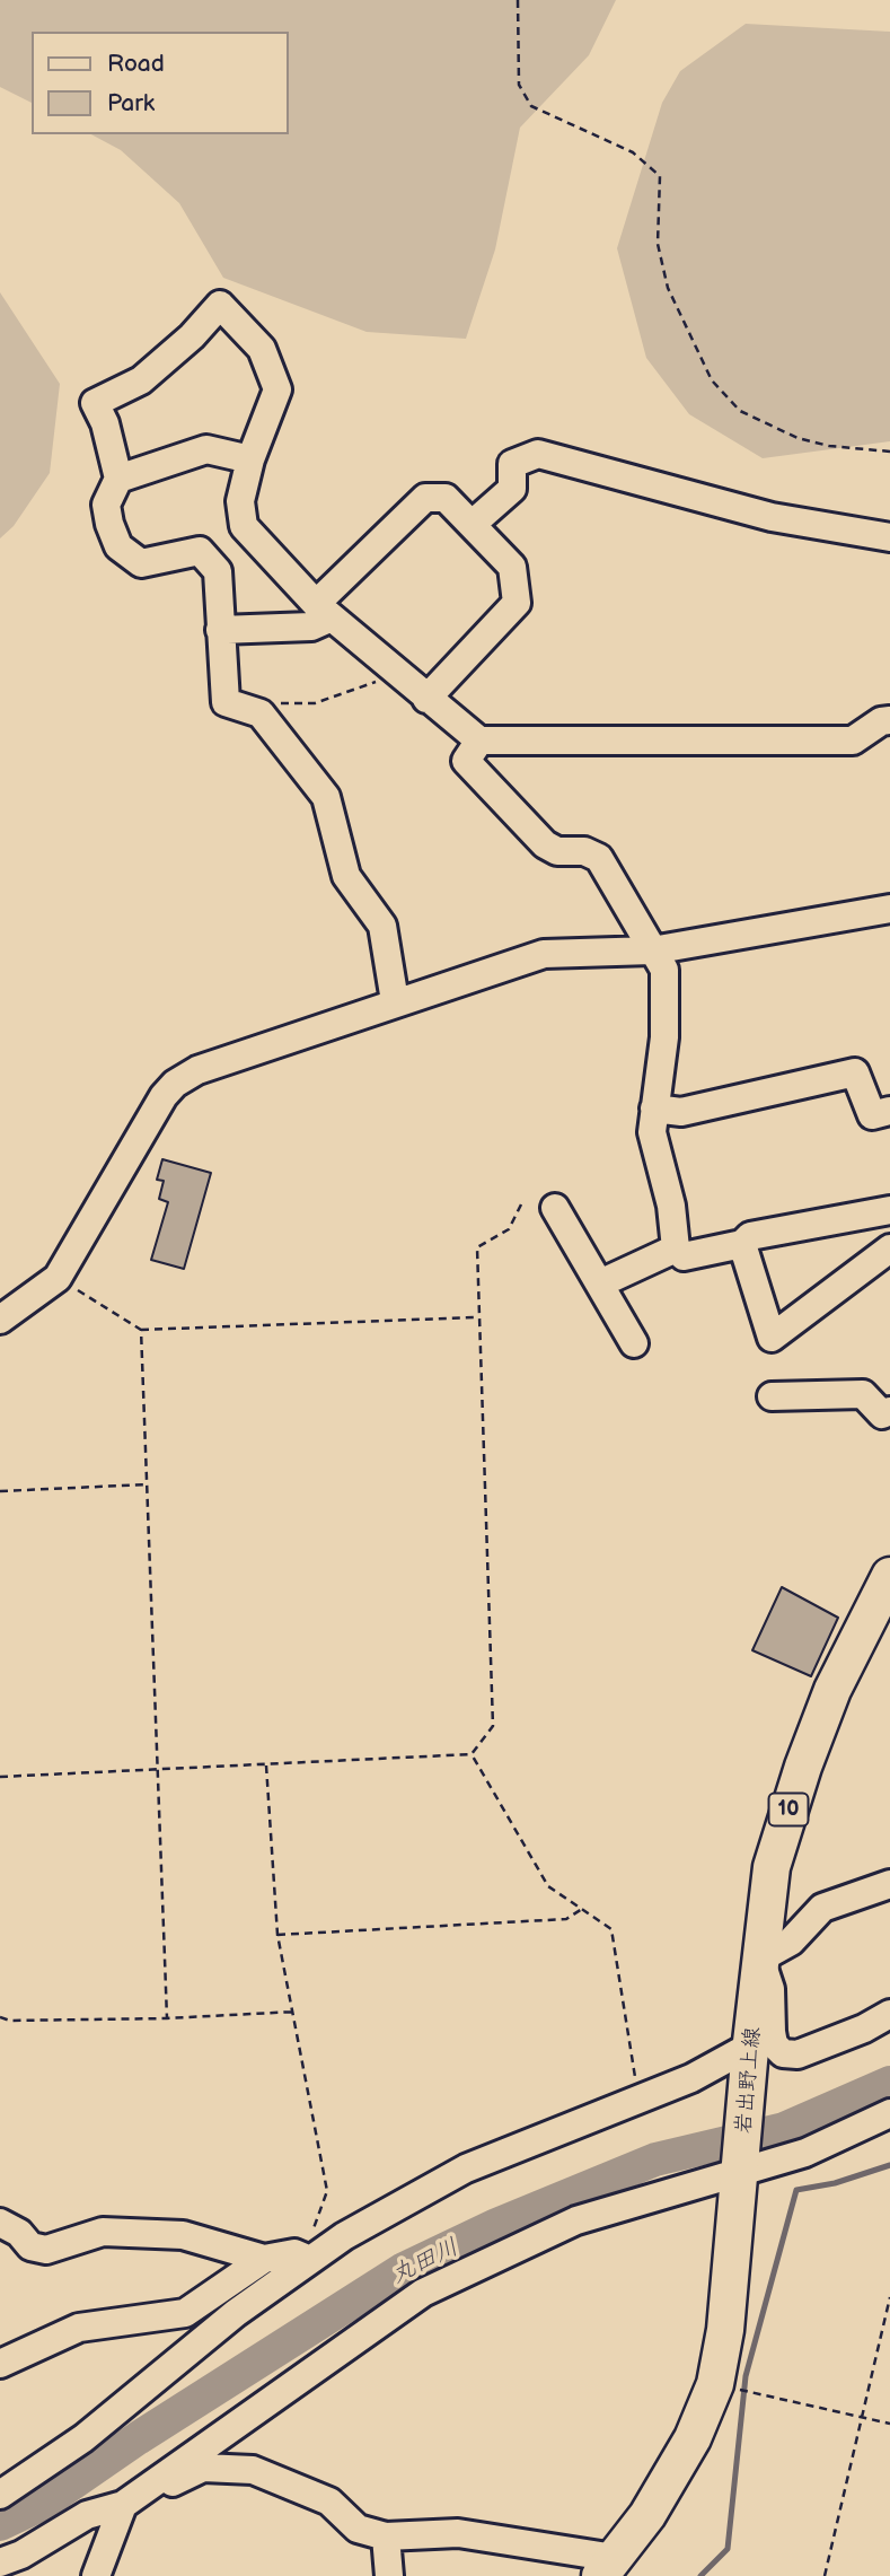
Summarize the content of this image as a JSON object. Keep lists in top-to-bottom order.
{
  "streets": {
    "main road": ["10", "岩出野上線"]
  },
  "water": ["丸田川"],
  "legend": ["Road", "Park"]
}
